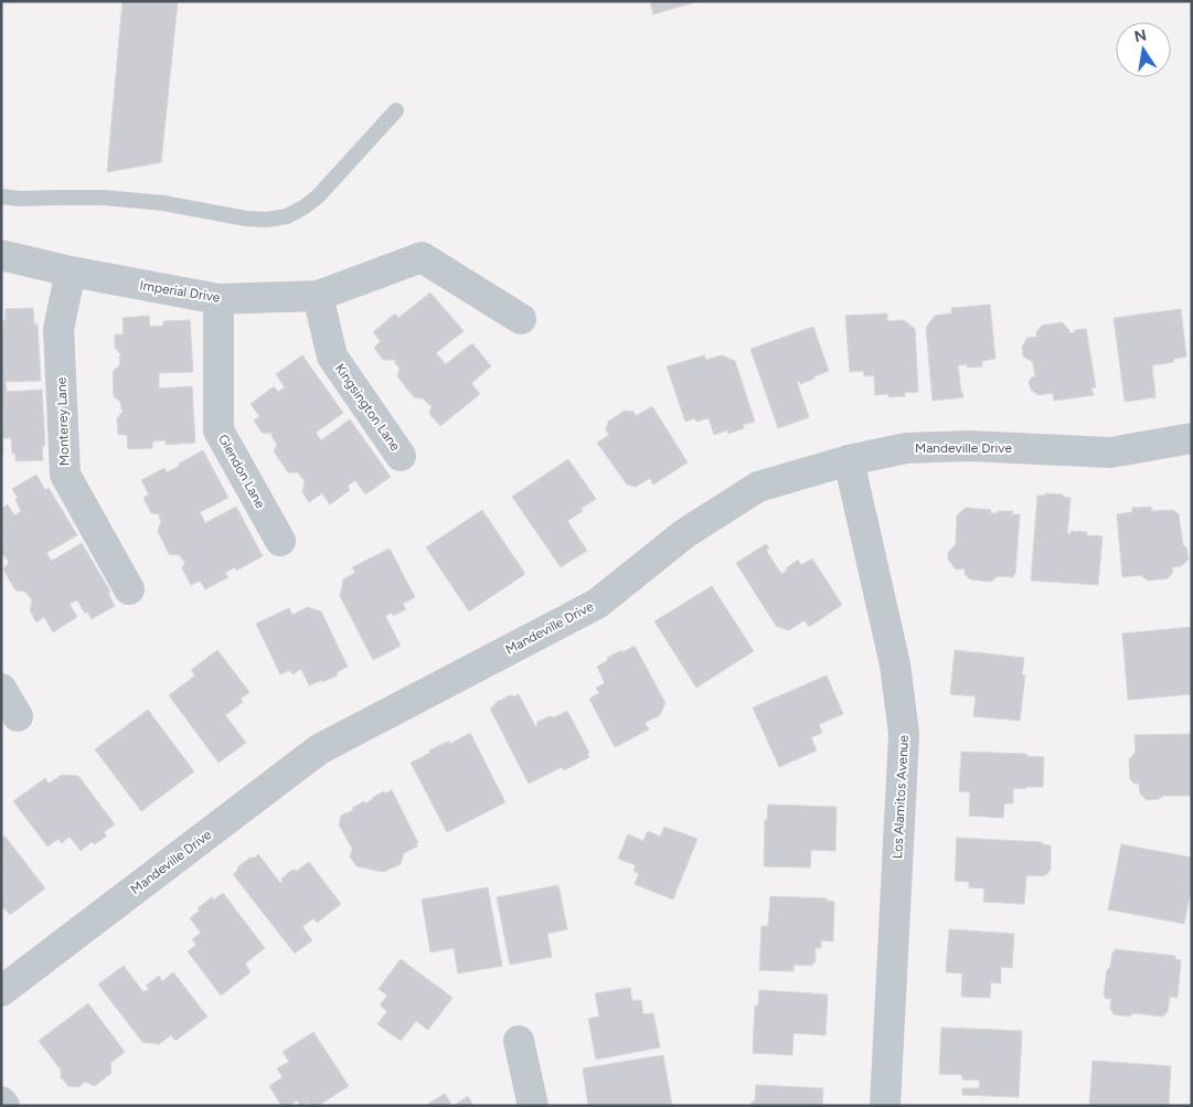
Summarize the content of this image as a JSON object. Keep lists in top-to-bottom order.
{
  "streets": {
    "street": [
      "Imperial Drive",
      "Kingsington Lane",
      "Monterey Lane",
      "Mandeville Drive",
      "Glendon Lane",
      "Los Alamitos Avenue"
    ]
  },
  "crossings": [
    ["Imperial Drive", "Kingsington Lane"],
    ["Imperial Drive", "Monterey Lane"],
    ["Imperial Drive", "Glendon Lane"],
    ["Mandeville Drive", "Los Alamitos Avenue"]
  ],
  "north": "top"
}
